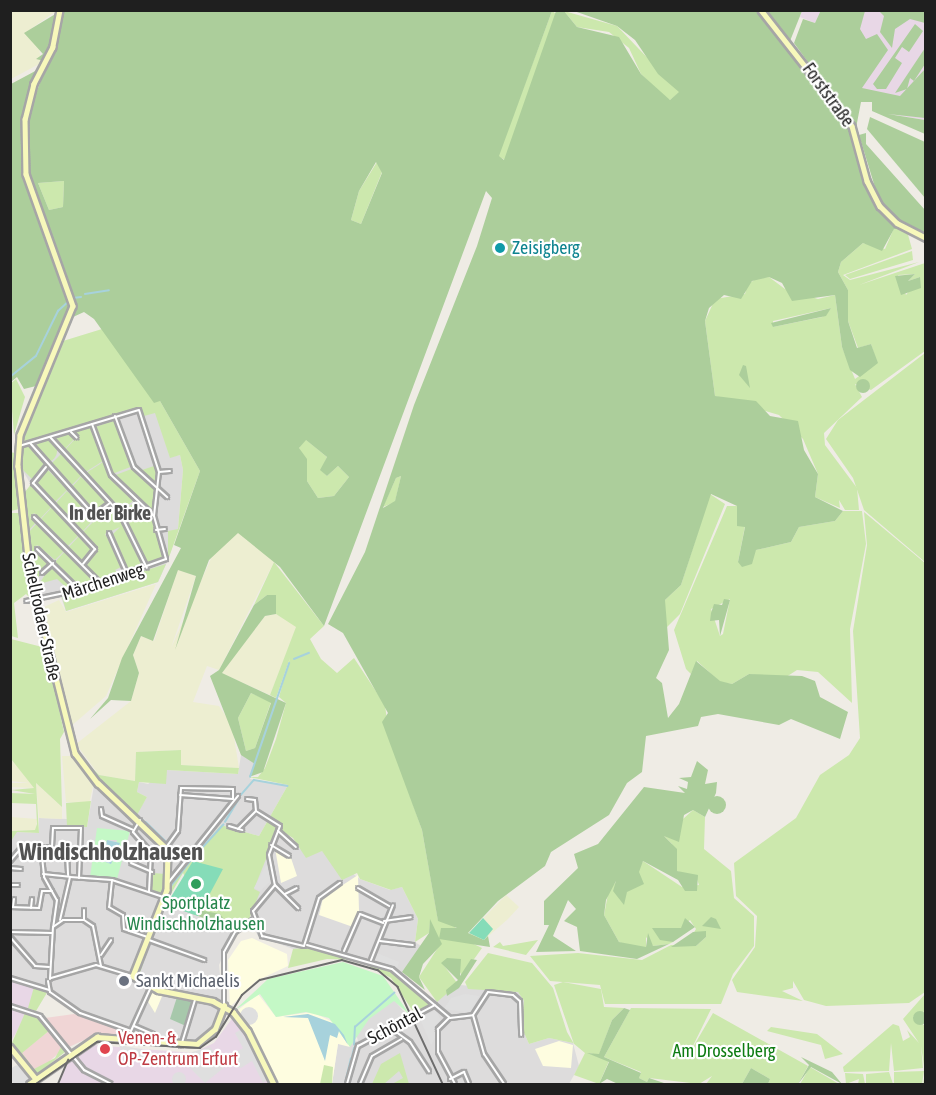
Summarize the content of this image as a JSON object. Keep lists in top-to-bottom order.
{
  "streets": {
    "street": [
      "Forststraße",
      "Märchenweg",
      "Schellrodaer Straße",
      "Schöntal"
    ]
  },
  "crossings": [
    ["Märchenweg", "Schellrodaer Straße"]
  ],
  "districts": ["In der Birke", "Windischholzhausen"],
  "parks": ["Am Drosselberg"],
  "places": [
    "Zeisigberg",
    "Sportplatz Windischholzhausen",
    "Sankt Michaelis",
    "Venen- & OP-Zentrum Erfurt"
  ]
}
